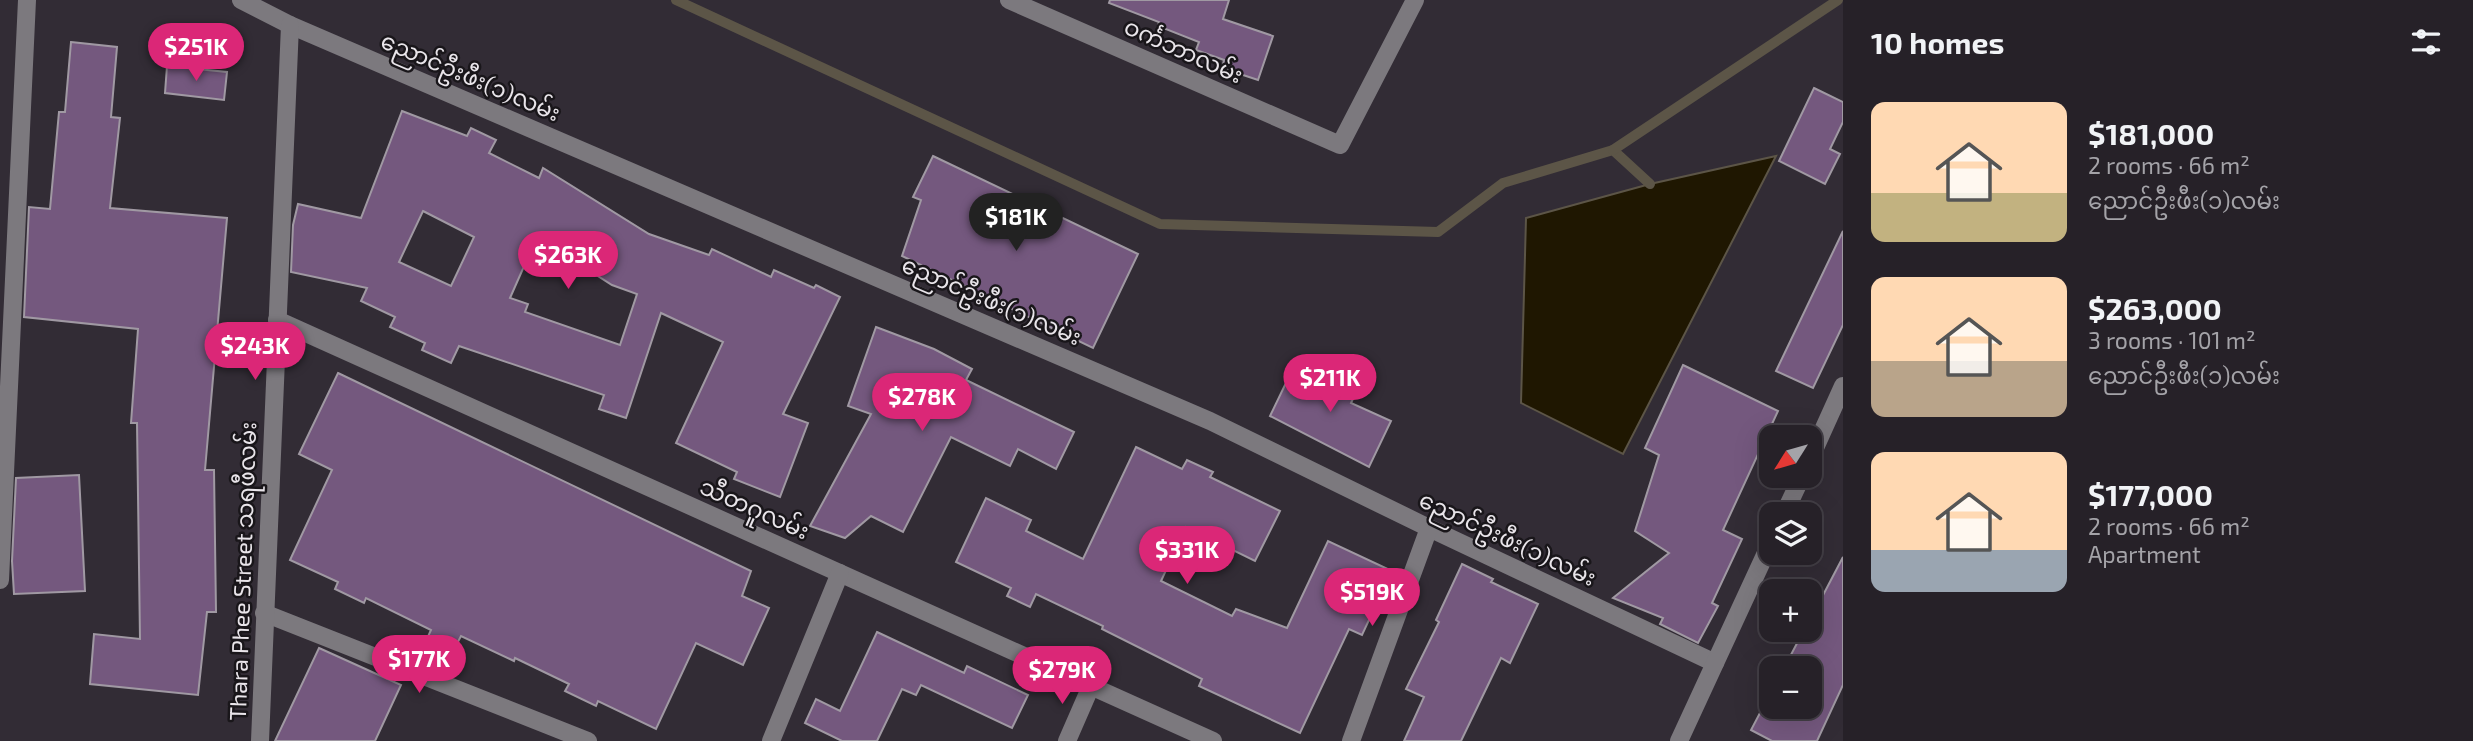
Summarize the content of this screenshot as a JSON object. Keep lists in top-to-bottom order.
{
  "streets": {
    "street": [
      "ဝင်္ကဘာလမ်း",
      "ညောင်ဦးဖီး(၁)လမ်း",
      "သီတဂူလမ်း",
      "Thara Phee Street သရဖီလမ်း"
    ]
  },
  "crossings": [
    ["ညောင်ဦးဖီး(၁)လမ်း", "Thara Phee Street သရဖီလမ်း"],
    ["သီတဂူလမ်း", "Thara Phee Street သရဖီလမ်း"]
  ],
  "north": "bottom left",
  "page": {
    "heading": "10 homes",
    "price": [
      "$251K",
      "$181K",
      "$263K",
      "$243K",
      "$211K",
      "$278K",
      "$331K",
      "$519K",
      "$177K",
      "$279K"
    ],
    "list": [
      {
        "name": "$181,000",
        "note": "2 rooms · 66 m² · ညောင်ဦးဖီး(၁)လမ်း"
      },
      {
        "name": "$263,000",
        "note": "3 rooms · 101 m² · ညောင်ဦးဖီး(၁)လမ်း"
      },
      {
        "name": "$177,000",
        "note": "2 rooms · 66 m² · Apartment"
      }
    ],
    "map_buttons": ["+", "−"]
  }
}
